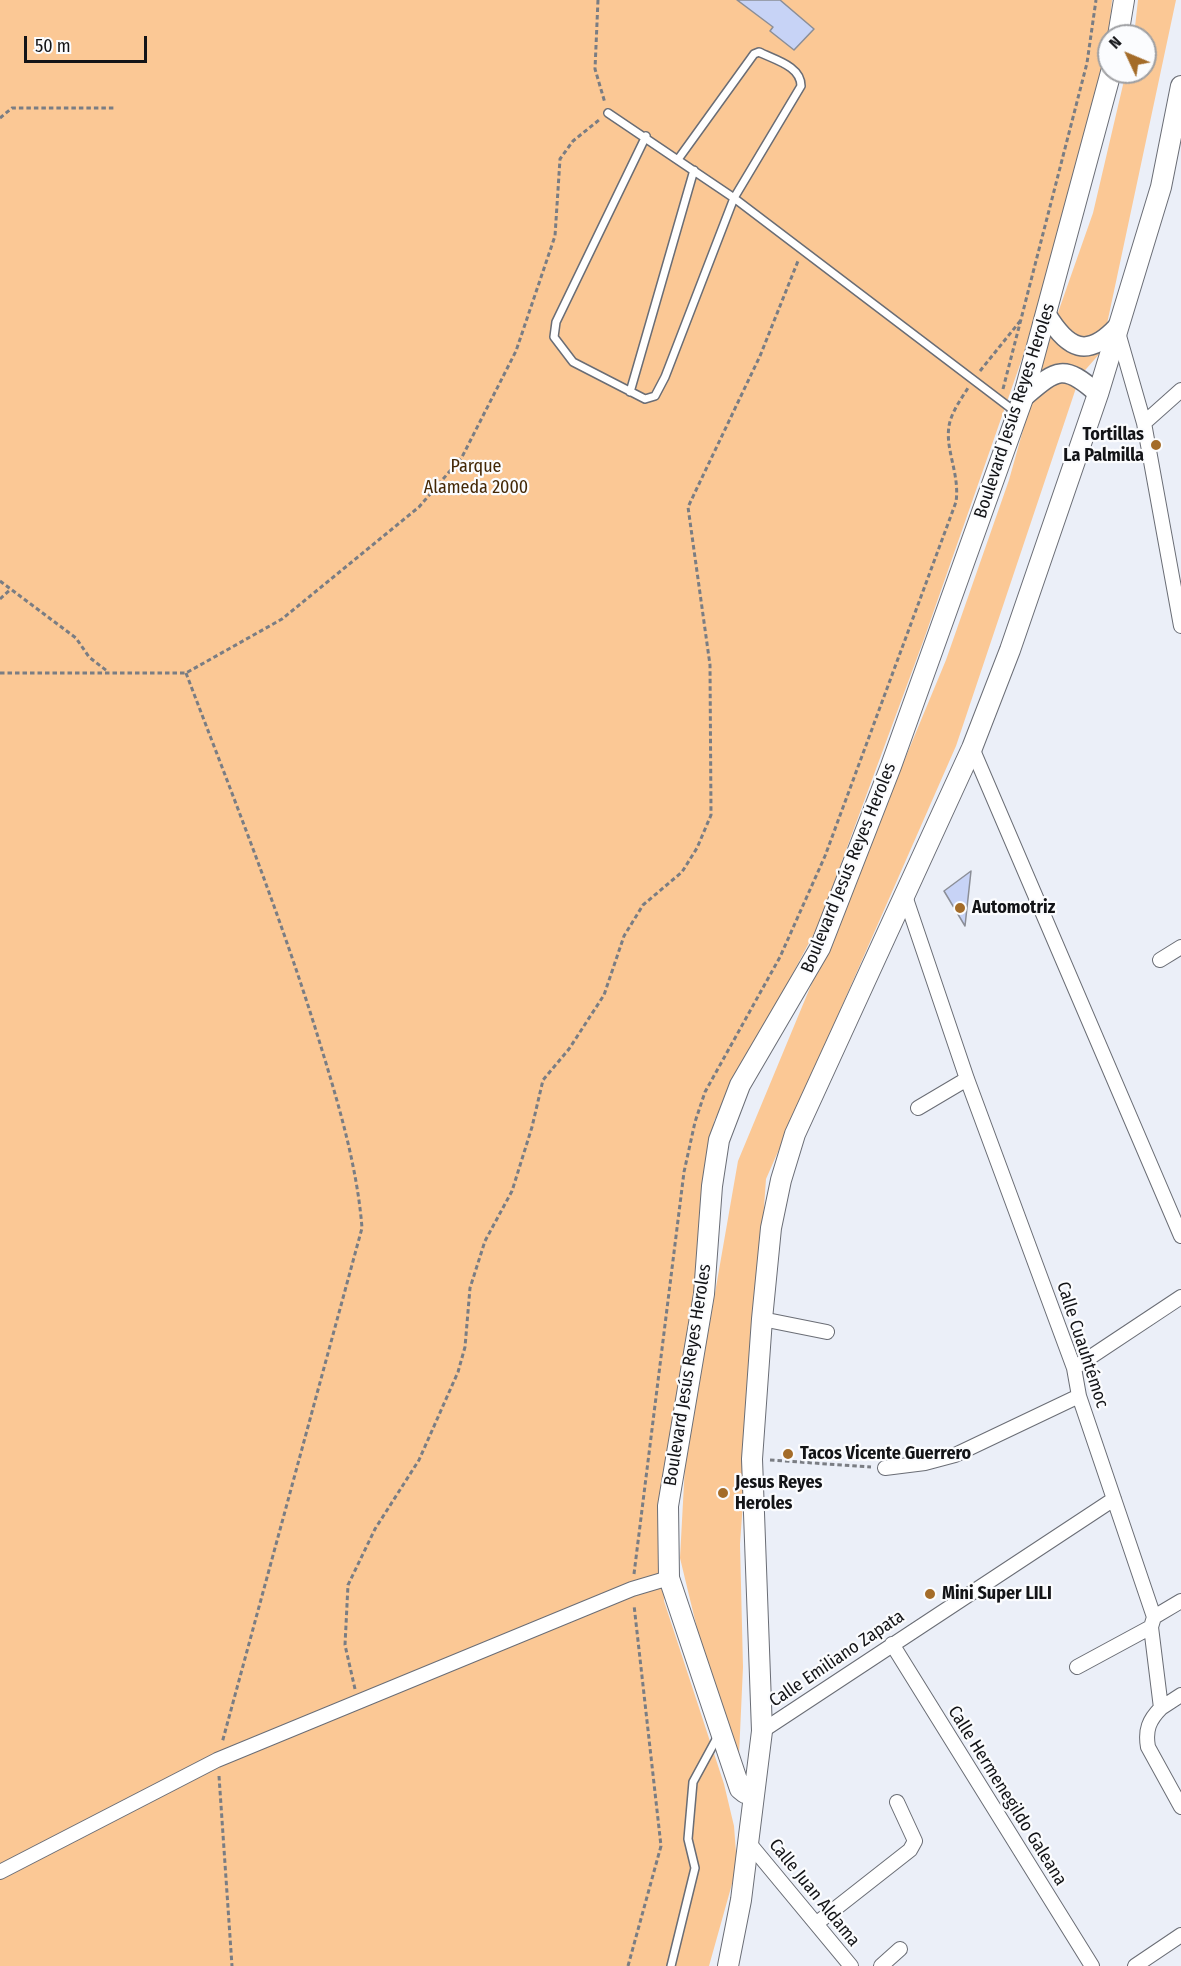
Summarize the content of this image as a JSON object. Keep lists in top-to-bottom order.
{
  "streets": {
    "main road": ["Boulevard Jesús Reyes Heroles"],
    "street": [
      "Calle Cuauhtémoc",
      "Calle Emiliano Zapata",
      "Calle Hermenegildo Galeana",
      "Calle Juan Aldama"
    ]
  },
  "crossings": [
    ["Calle Cuauhtémoc", "Calle Emiliano Zapata"],
    ["Calle Emiliano Zapata", "Calle Hermenegildo Galeana"]
  ],
  "parks": ["Parque Alameda 2000"],
  "places": [
    "Tortillas La Palmilla",
    "Automotriz",
    "Tacos Vicente Guerrero",
    "Jesus Reyes Heroles",
    "Mini Super LILI"
  ],
  "scale_bar": "50 m",
  "north": "top left"
}
